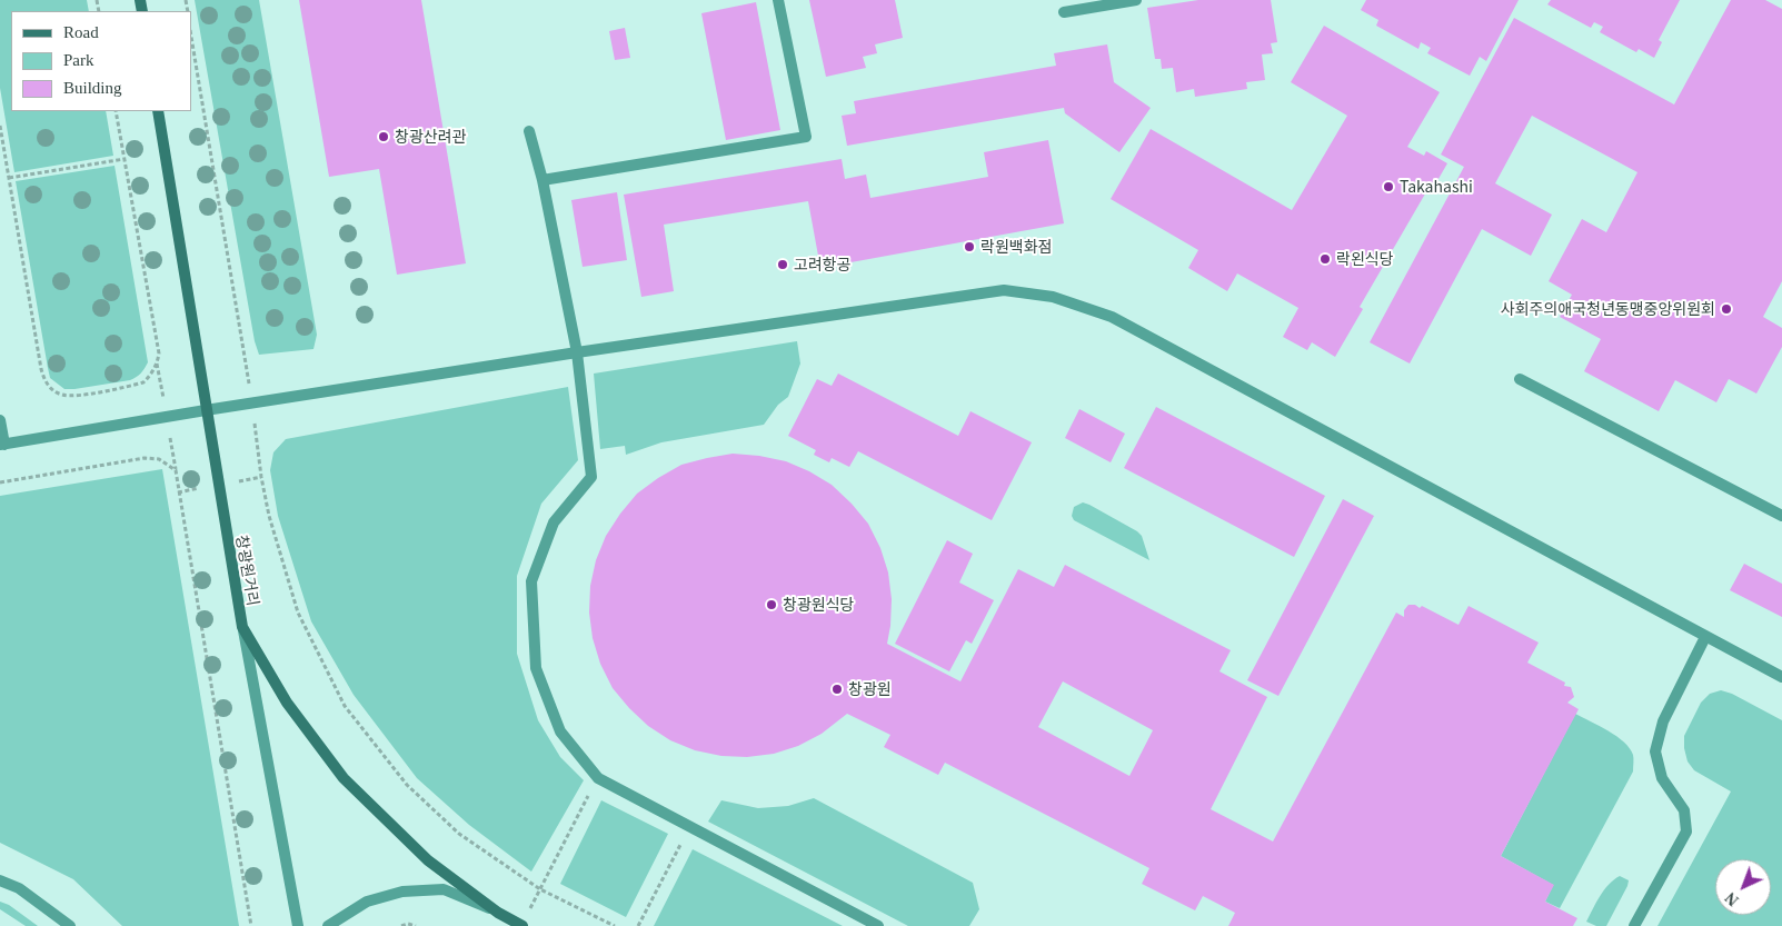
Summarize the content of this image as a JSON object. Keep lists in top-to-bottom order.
{
  "streets": {
    "main road": ["창광원거리"]
  },
  "places": [
    "창광산려관",
    "Takahashi",
    "락원백화점",
    "락왼식당",
    "고려항공",
    "사회주의애국청년동맹중앙위원회",
    "창광원식당",
    "창광원"
  ],
  "legend": ["Road", "Park", "Building"],
  "north": "bottom left"
}
